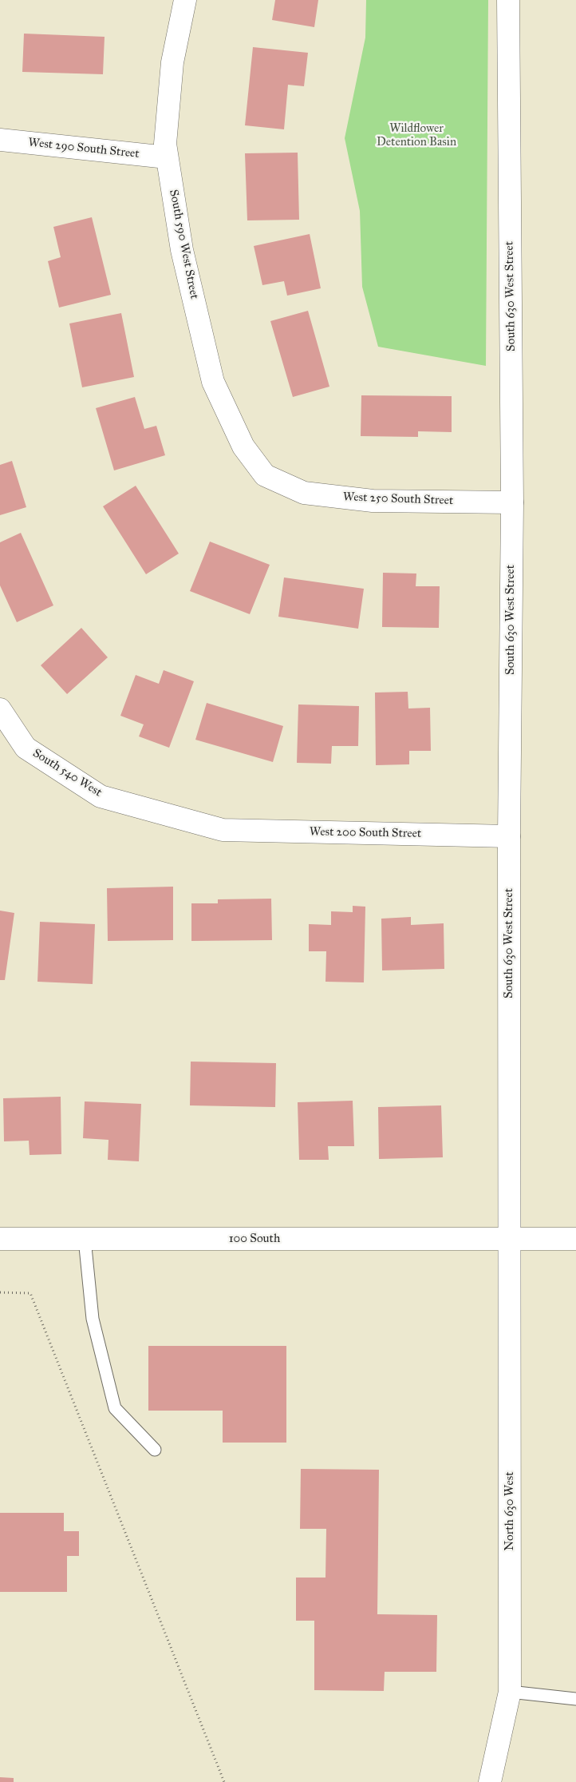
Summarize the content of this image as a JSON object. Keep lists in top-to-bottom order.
{
  "streets": {
    "street": [
      "West 290 South Street",
      "South 590 West Street",
      "South 630 West Street",
      "West 250 South Street",
      "South 540 West",
      "West 200 South Street",
      "100 South",
      "North 630 West"
    ]
  },
  "crossings": [
    ["West 290 South Street", "South 590 West Street"],
    ["South 590 West Street", "West 250 South Street"],
    ["South 630 West Street", "West 250 South Street"],
    ["South 630 West Street", "West 200 South Street"],
    ["South 630 West Street", "100 South"],
    ["South 630 West Street", "North 630 West"],
    ["South 540 West", "West 200 South Street"],
    ["100 South", "North 630 West"]
  ],
  "parks": ["Wildflower Detention Basin"]
}
